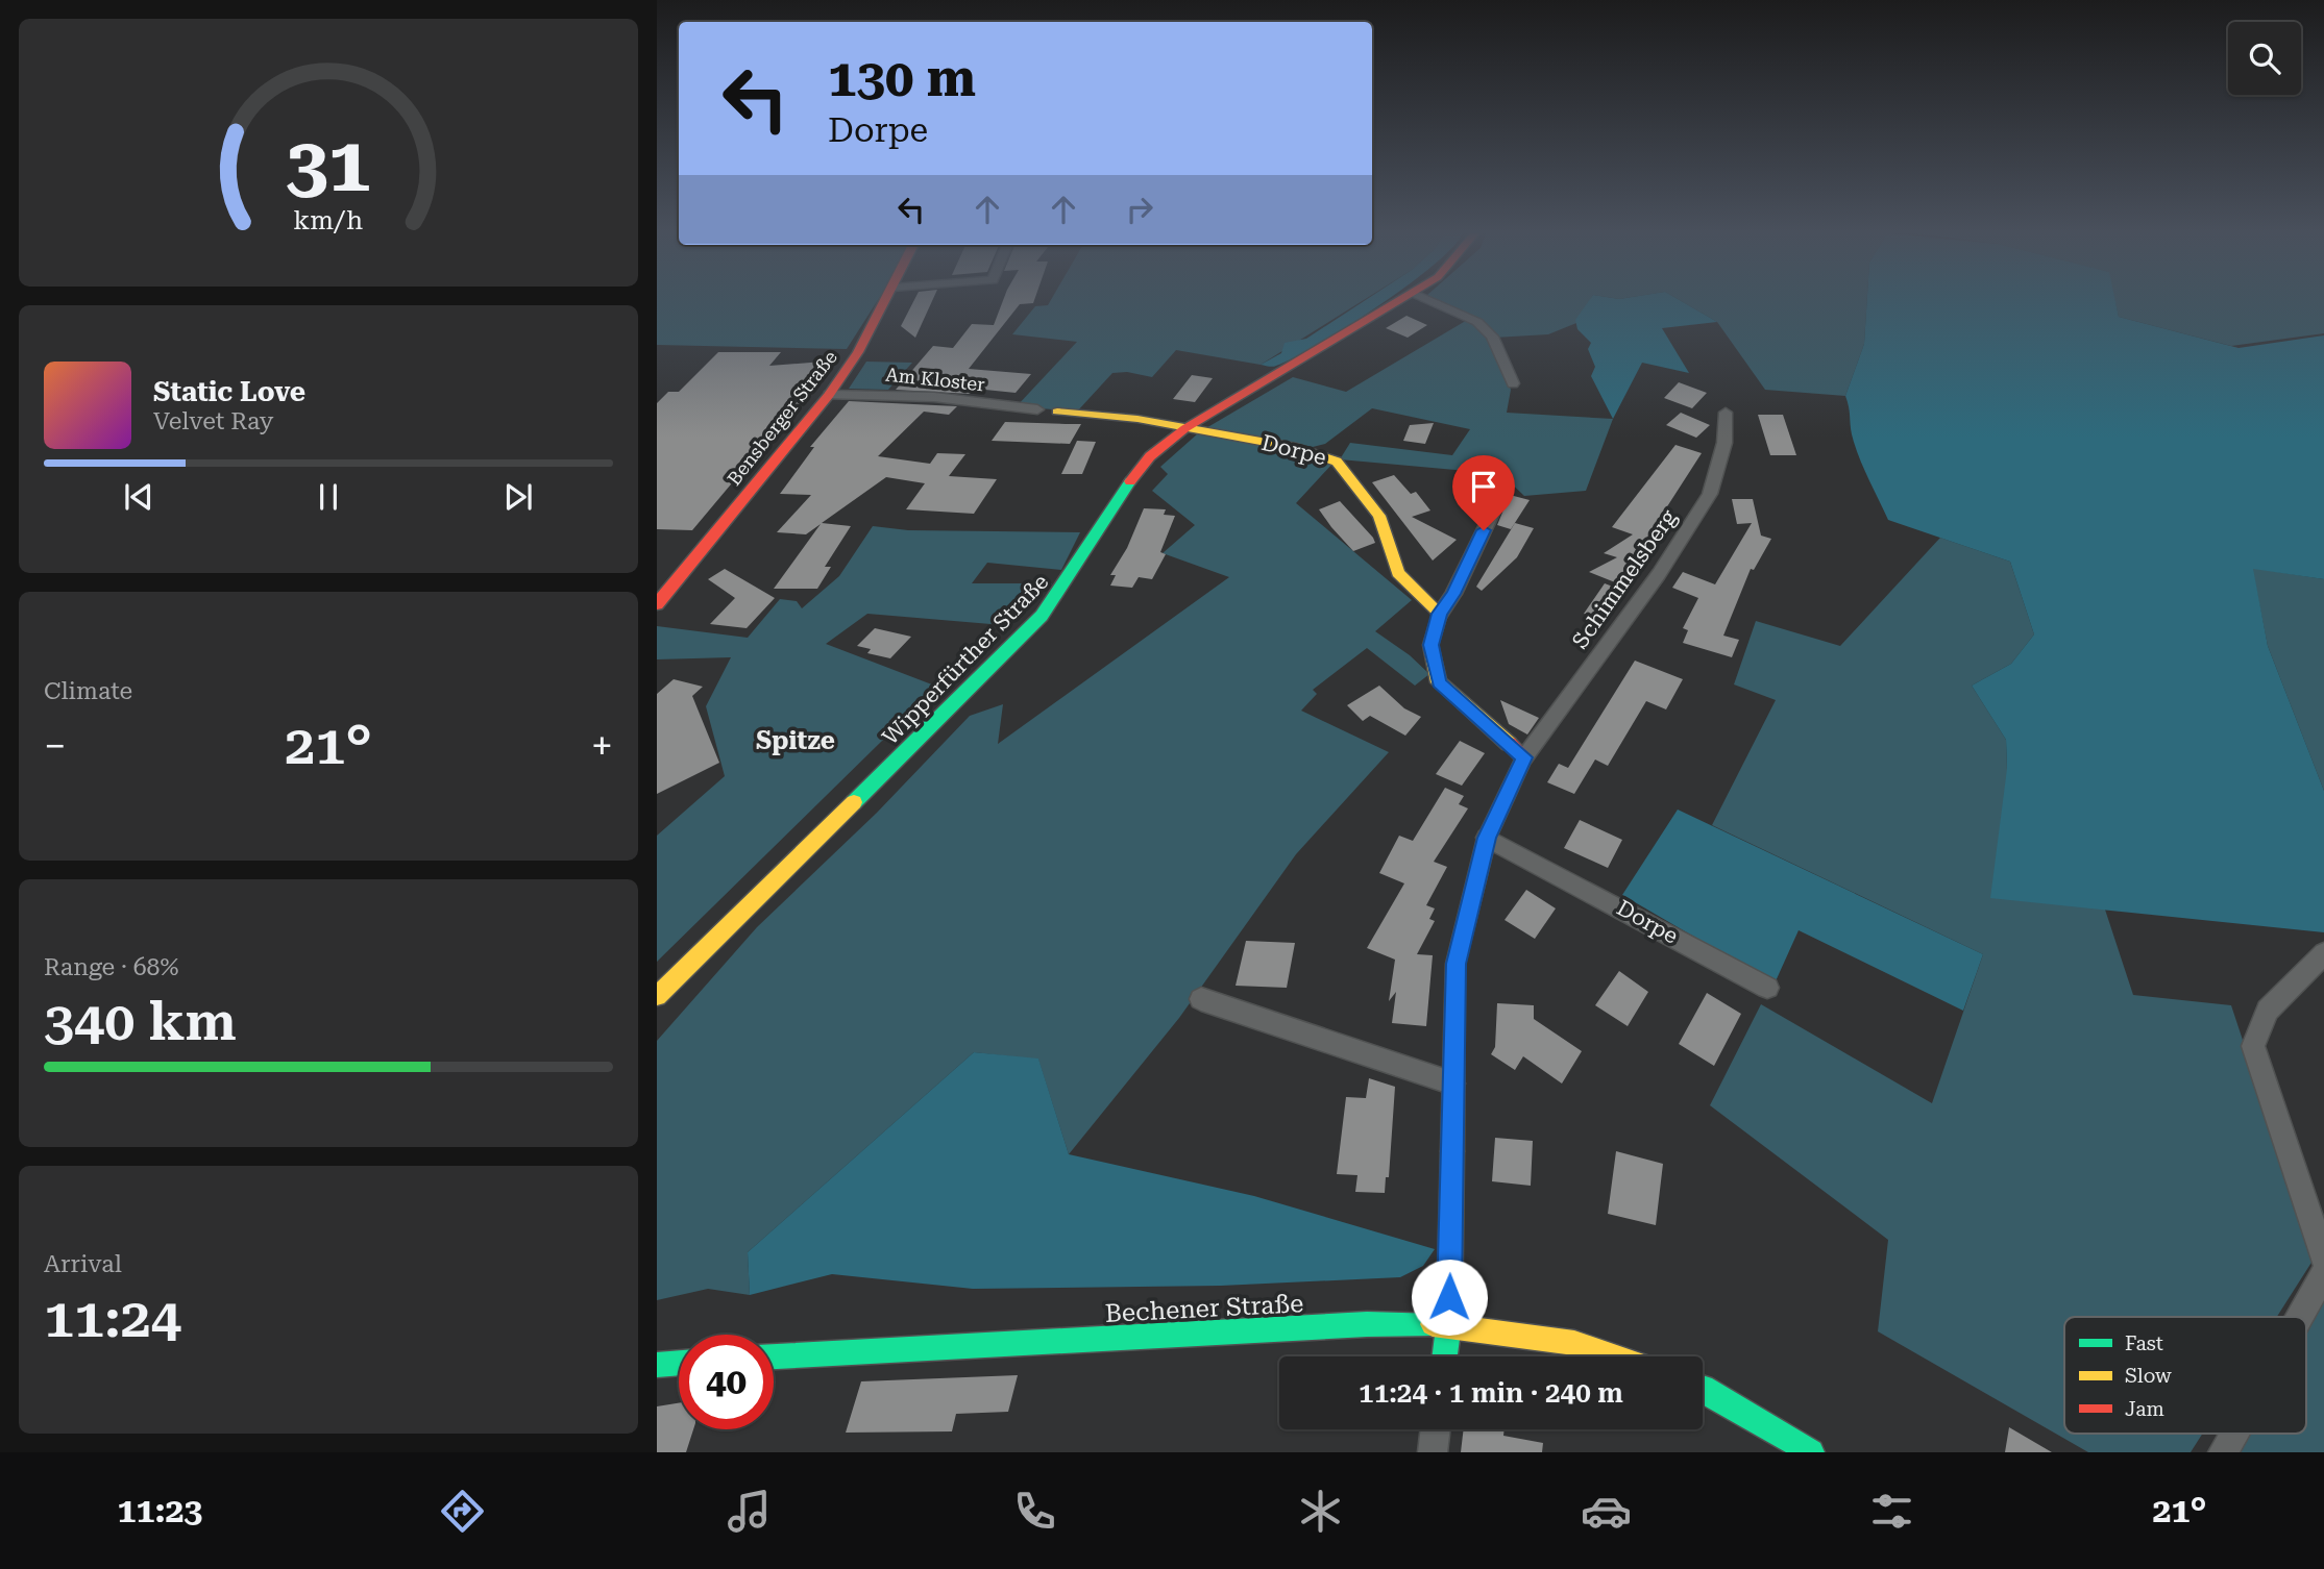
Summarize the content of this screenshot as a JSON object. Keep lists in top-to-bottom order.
{
  "streets": {
    "main road": [
      "Bensberger Straße",
      "Dorpe",
      "Wipperfürther Straße",
      "Bechener Straße"
    ],
    "street": ["Am Kloster", "Schimmelsberg"]
  },
  "crossings": [
    ["Am Kloster", "Bensberger Straße"],
    ["Dorpe", "Wipperfürther Straße"]
  ],
  "districts": ["Spitze"],
  "legend": ["Fast", "Slow", "Jam"],
  "page": {
    "turn": ["130 m", "Dorpe"],
    "song": ["Static Love", "Velvet Ray"],
    "tile": [
      "Climate",
      ["Range · 68%", "340 km"],
      ["Arrival", "11:24"]
    ],
    "heat": ["−", "21°", "+"],
    "limit": "40",
    "trip": "11:24 · 1 min · 240 m",
    "tabs": ["11:23", "21°"],
    "gauge": ["31", "km/h"]
  }
}
